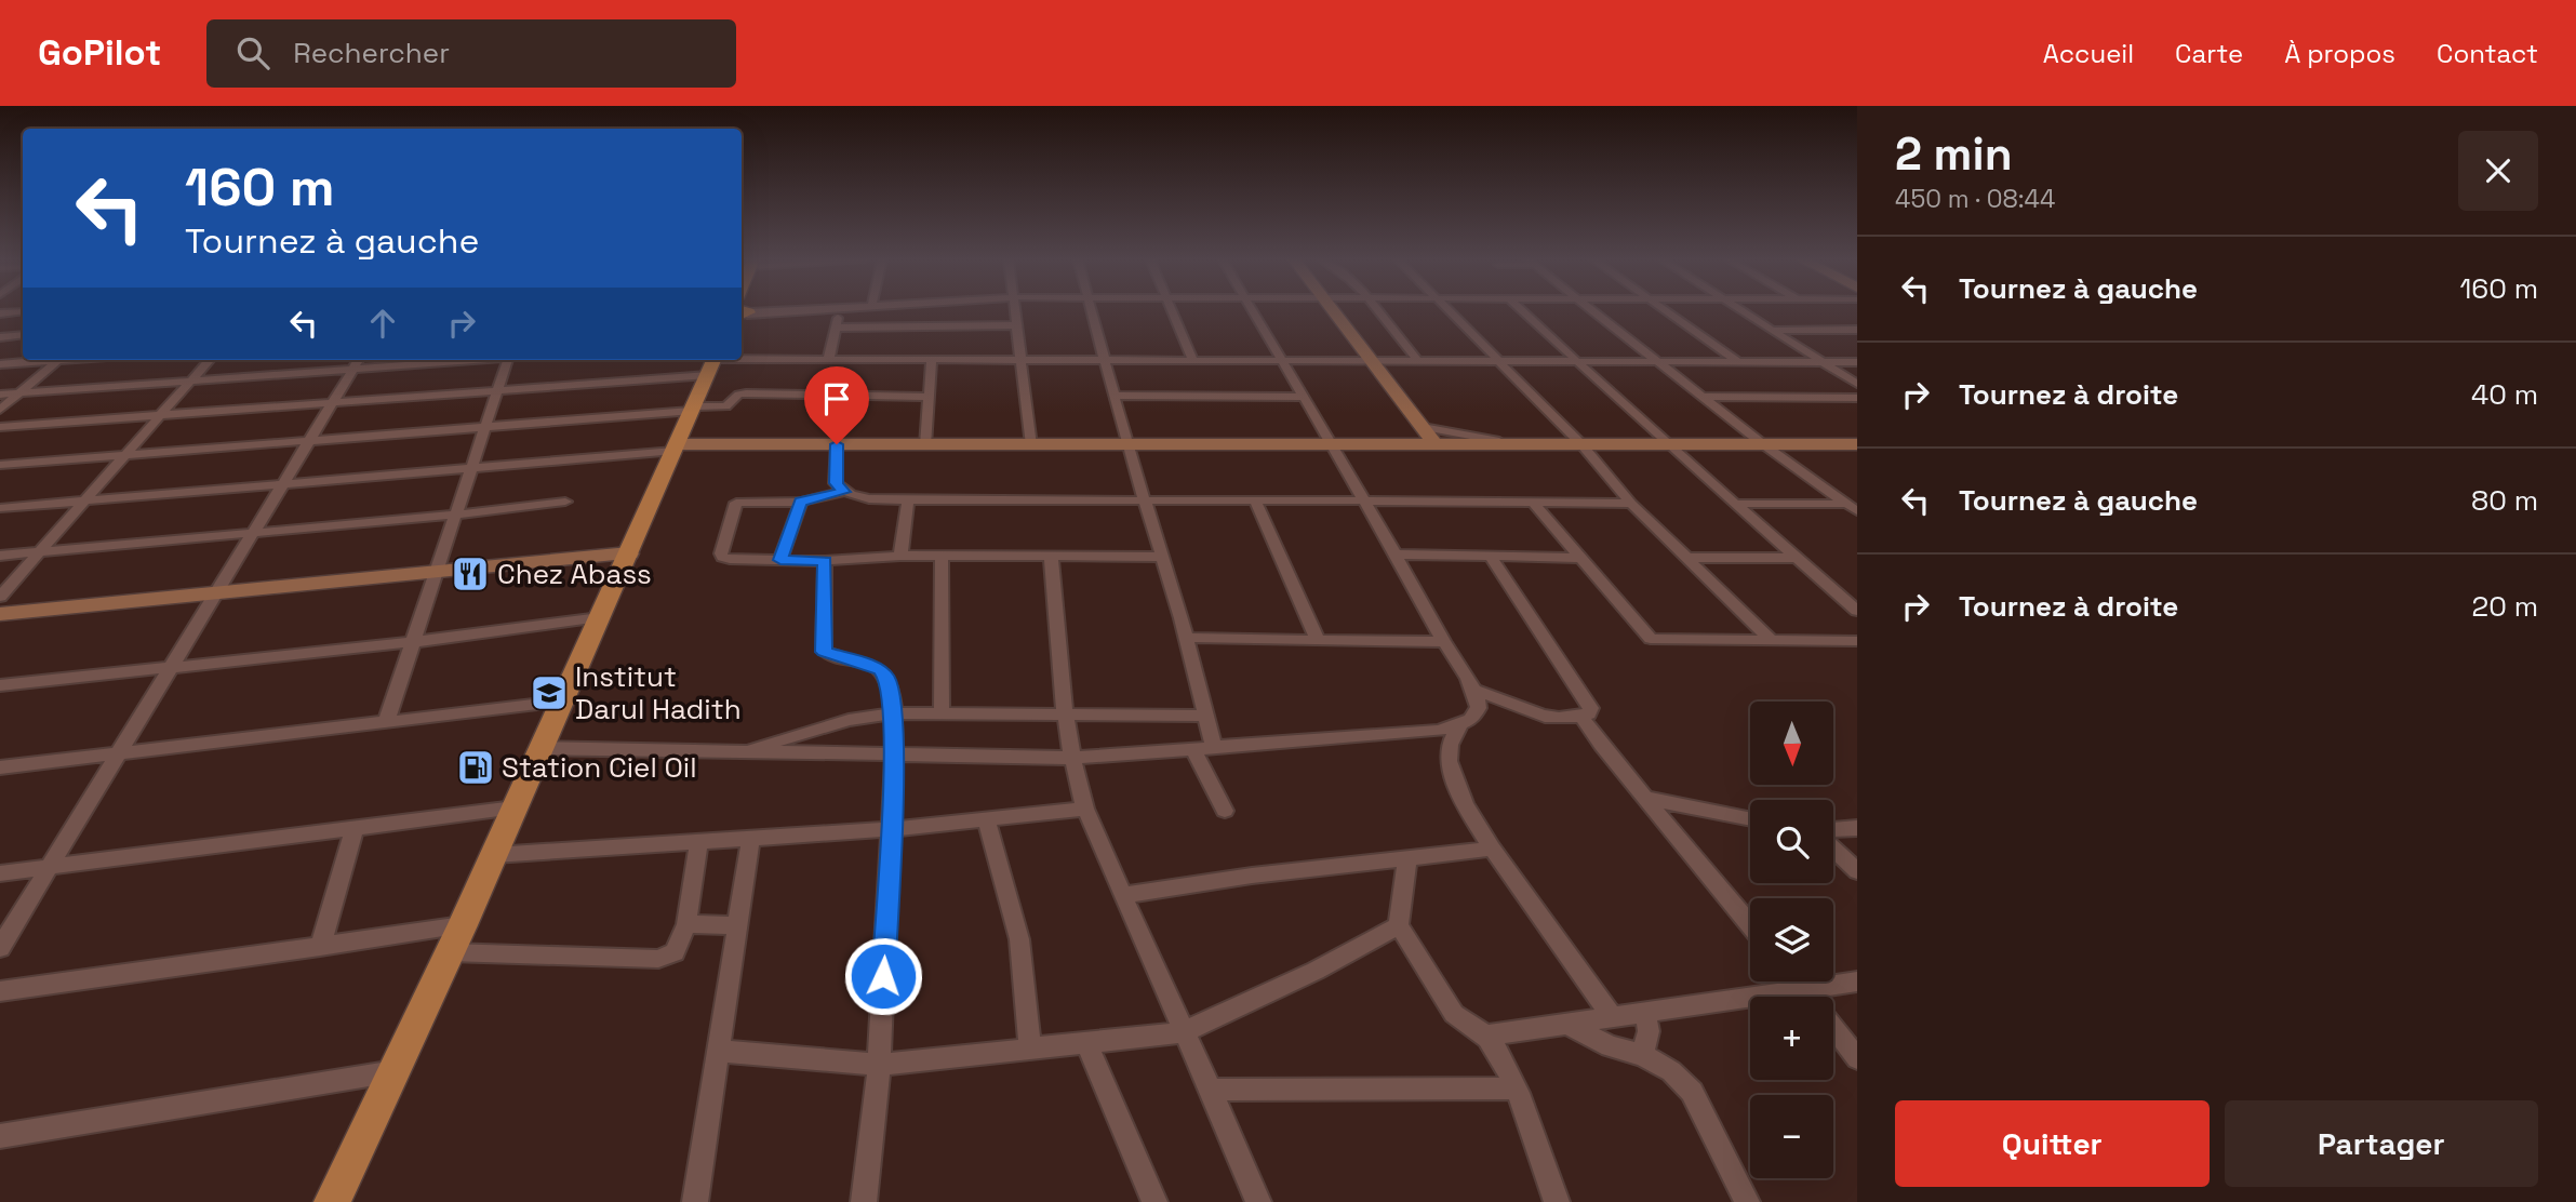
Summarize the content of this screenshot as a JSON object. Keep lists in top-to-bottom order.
{
  "places": {
    "restaurant": ["Chez Abass"],
    "school or university": ["Institut Darul Hadith"],
    "fuel station": ["Station Ciel Oil"]
  },
  "north": "bottom",
  "page": {
    "header": "GoPilot",
    "search": "Rechercher",
    "nav": [
      "Accueil",
      "Carte",
      "À propos",
      "Contact"
    ],
    "heading": ["2 min", "450 m · 08:44"],
    "turn": ["160 m", "Tournez à gauche"],
    "list": [
      {
        "name": "Tournez à gauche",
        "value": "160 m"
      },
      {
        "name": "Tournez à droite",
        "value": "40 m"
      },
      {
        "name": "Tournez à gauche",
        "value": "80 m"
      },
      {
        "name": "Tournez à droite",
        "value": "20 m"
      }
    ],
    "map_buttons": ["+", "−"],
    "buttons": ["Quitter", "Partager"]
  }
}
